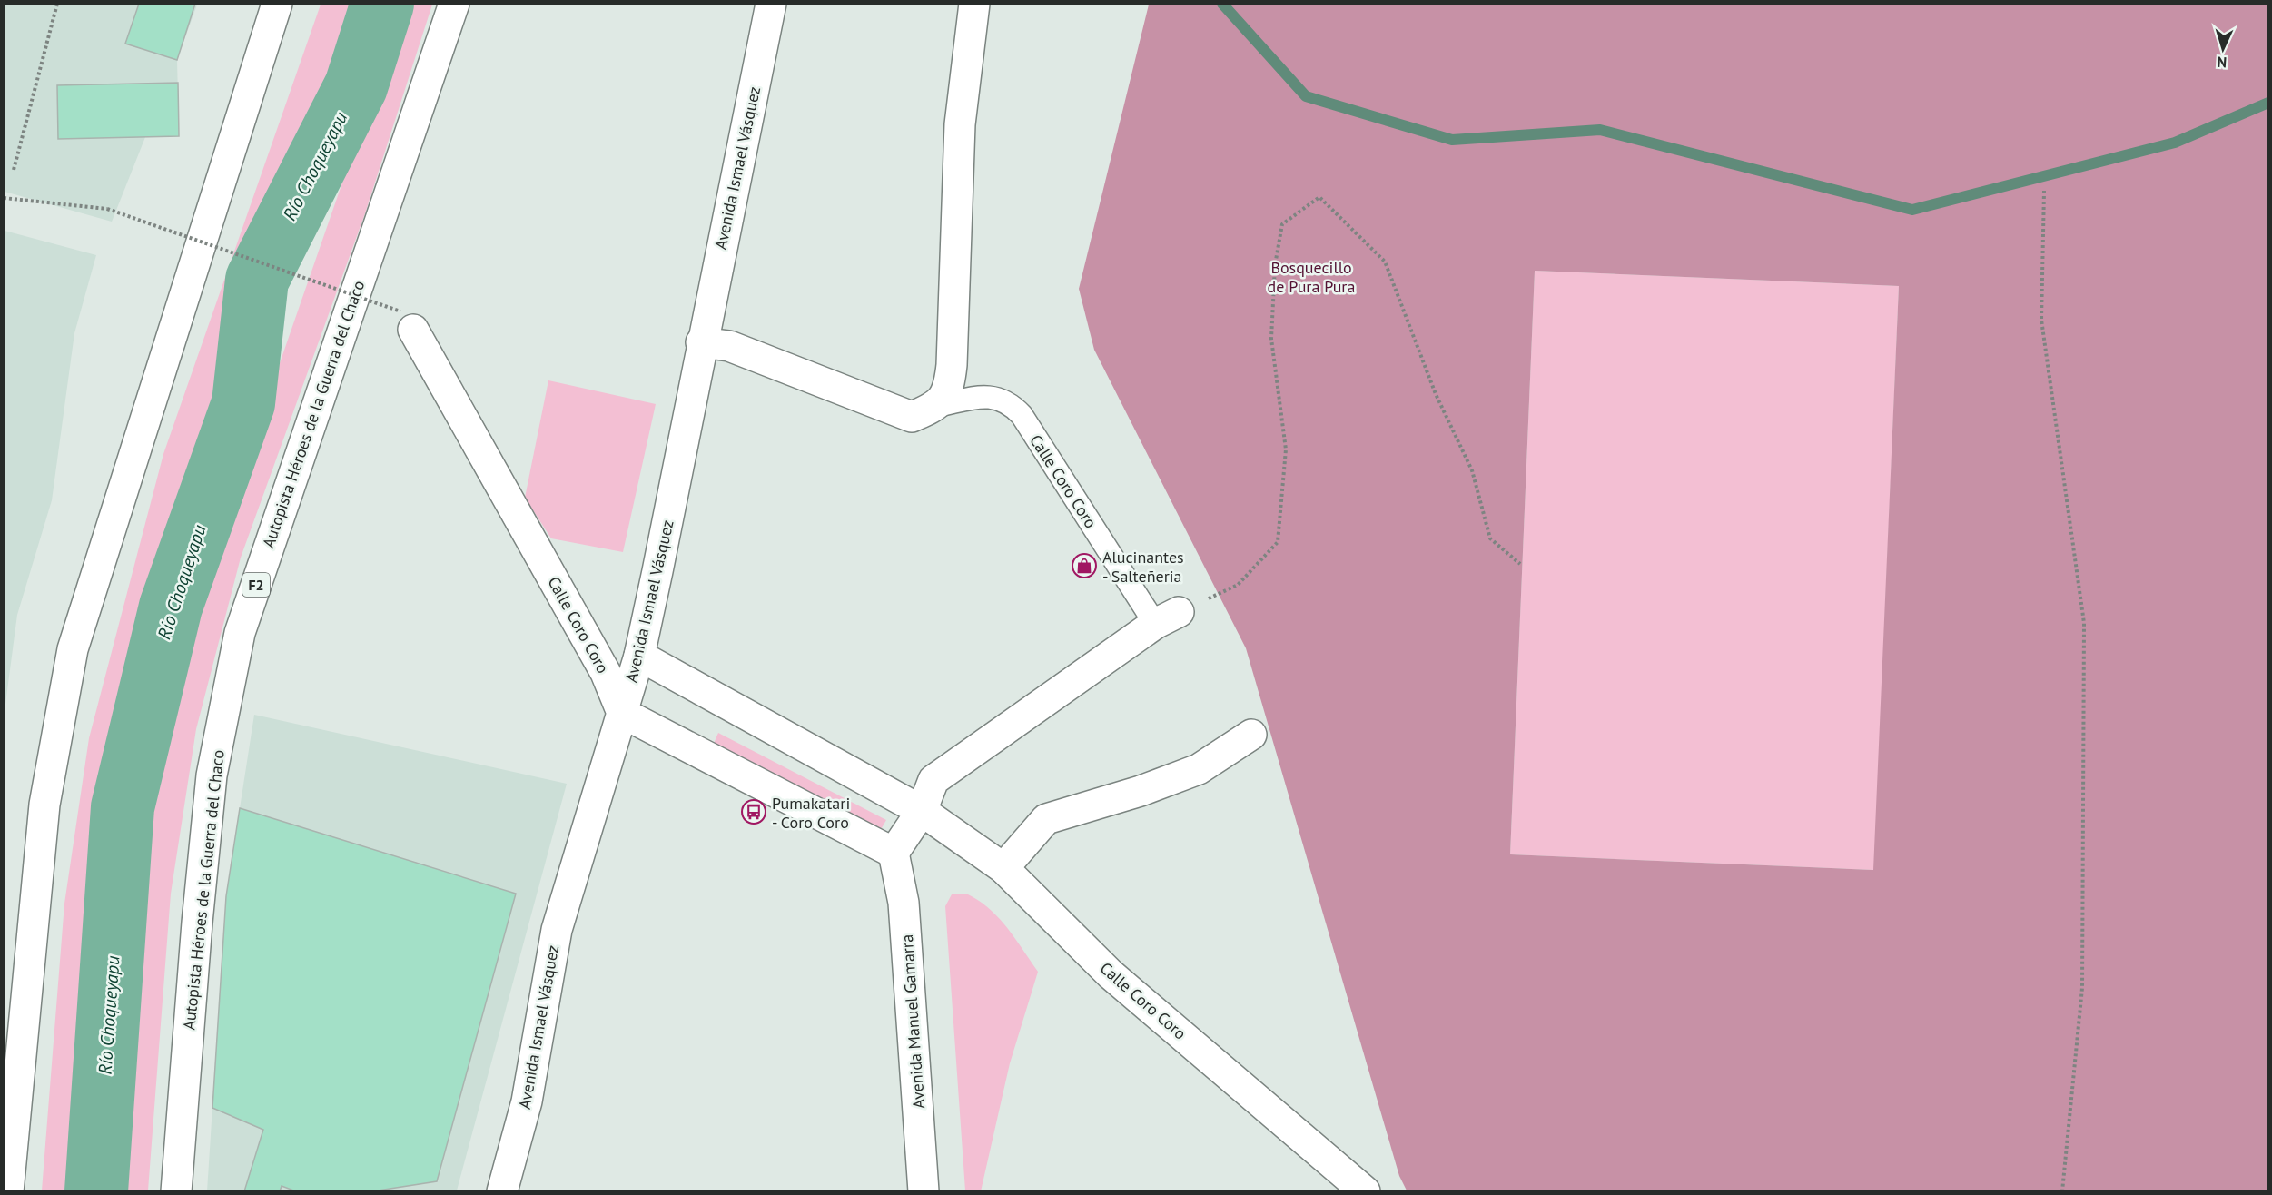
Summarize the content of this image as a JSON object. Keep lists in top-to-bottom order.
{
  "streets": {
    "main road": [
      "Avenida Ismael Vásquez",
      "Autopista Héroes de la Guerra del Chaco",
      "Calle Coro Coro",
      "F2",
      "Avenida Manuel Gamarra"
    ]
  },
  "crossings": [
    ["Avenida Ismael Vásquez", "Calle Coro Coro"]
  ],
  "water": ["Río Choqueyapu"],
  "parks": ["Bosquecillo de Pura Pura"],
  "places": {
    "shop": ["Alucinantes - Salteñeria"],
    "bus stop": ["Pumakatari - Coro Coro"]
  },
  "north": "bottom"
}
